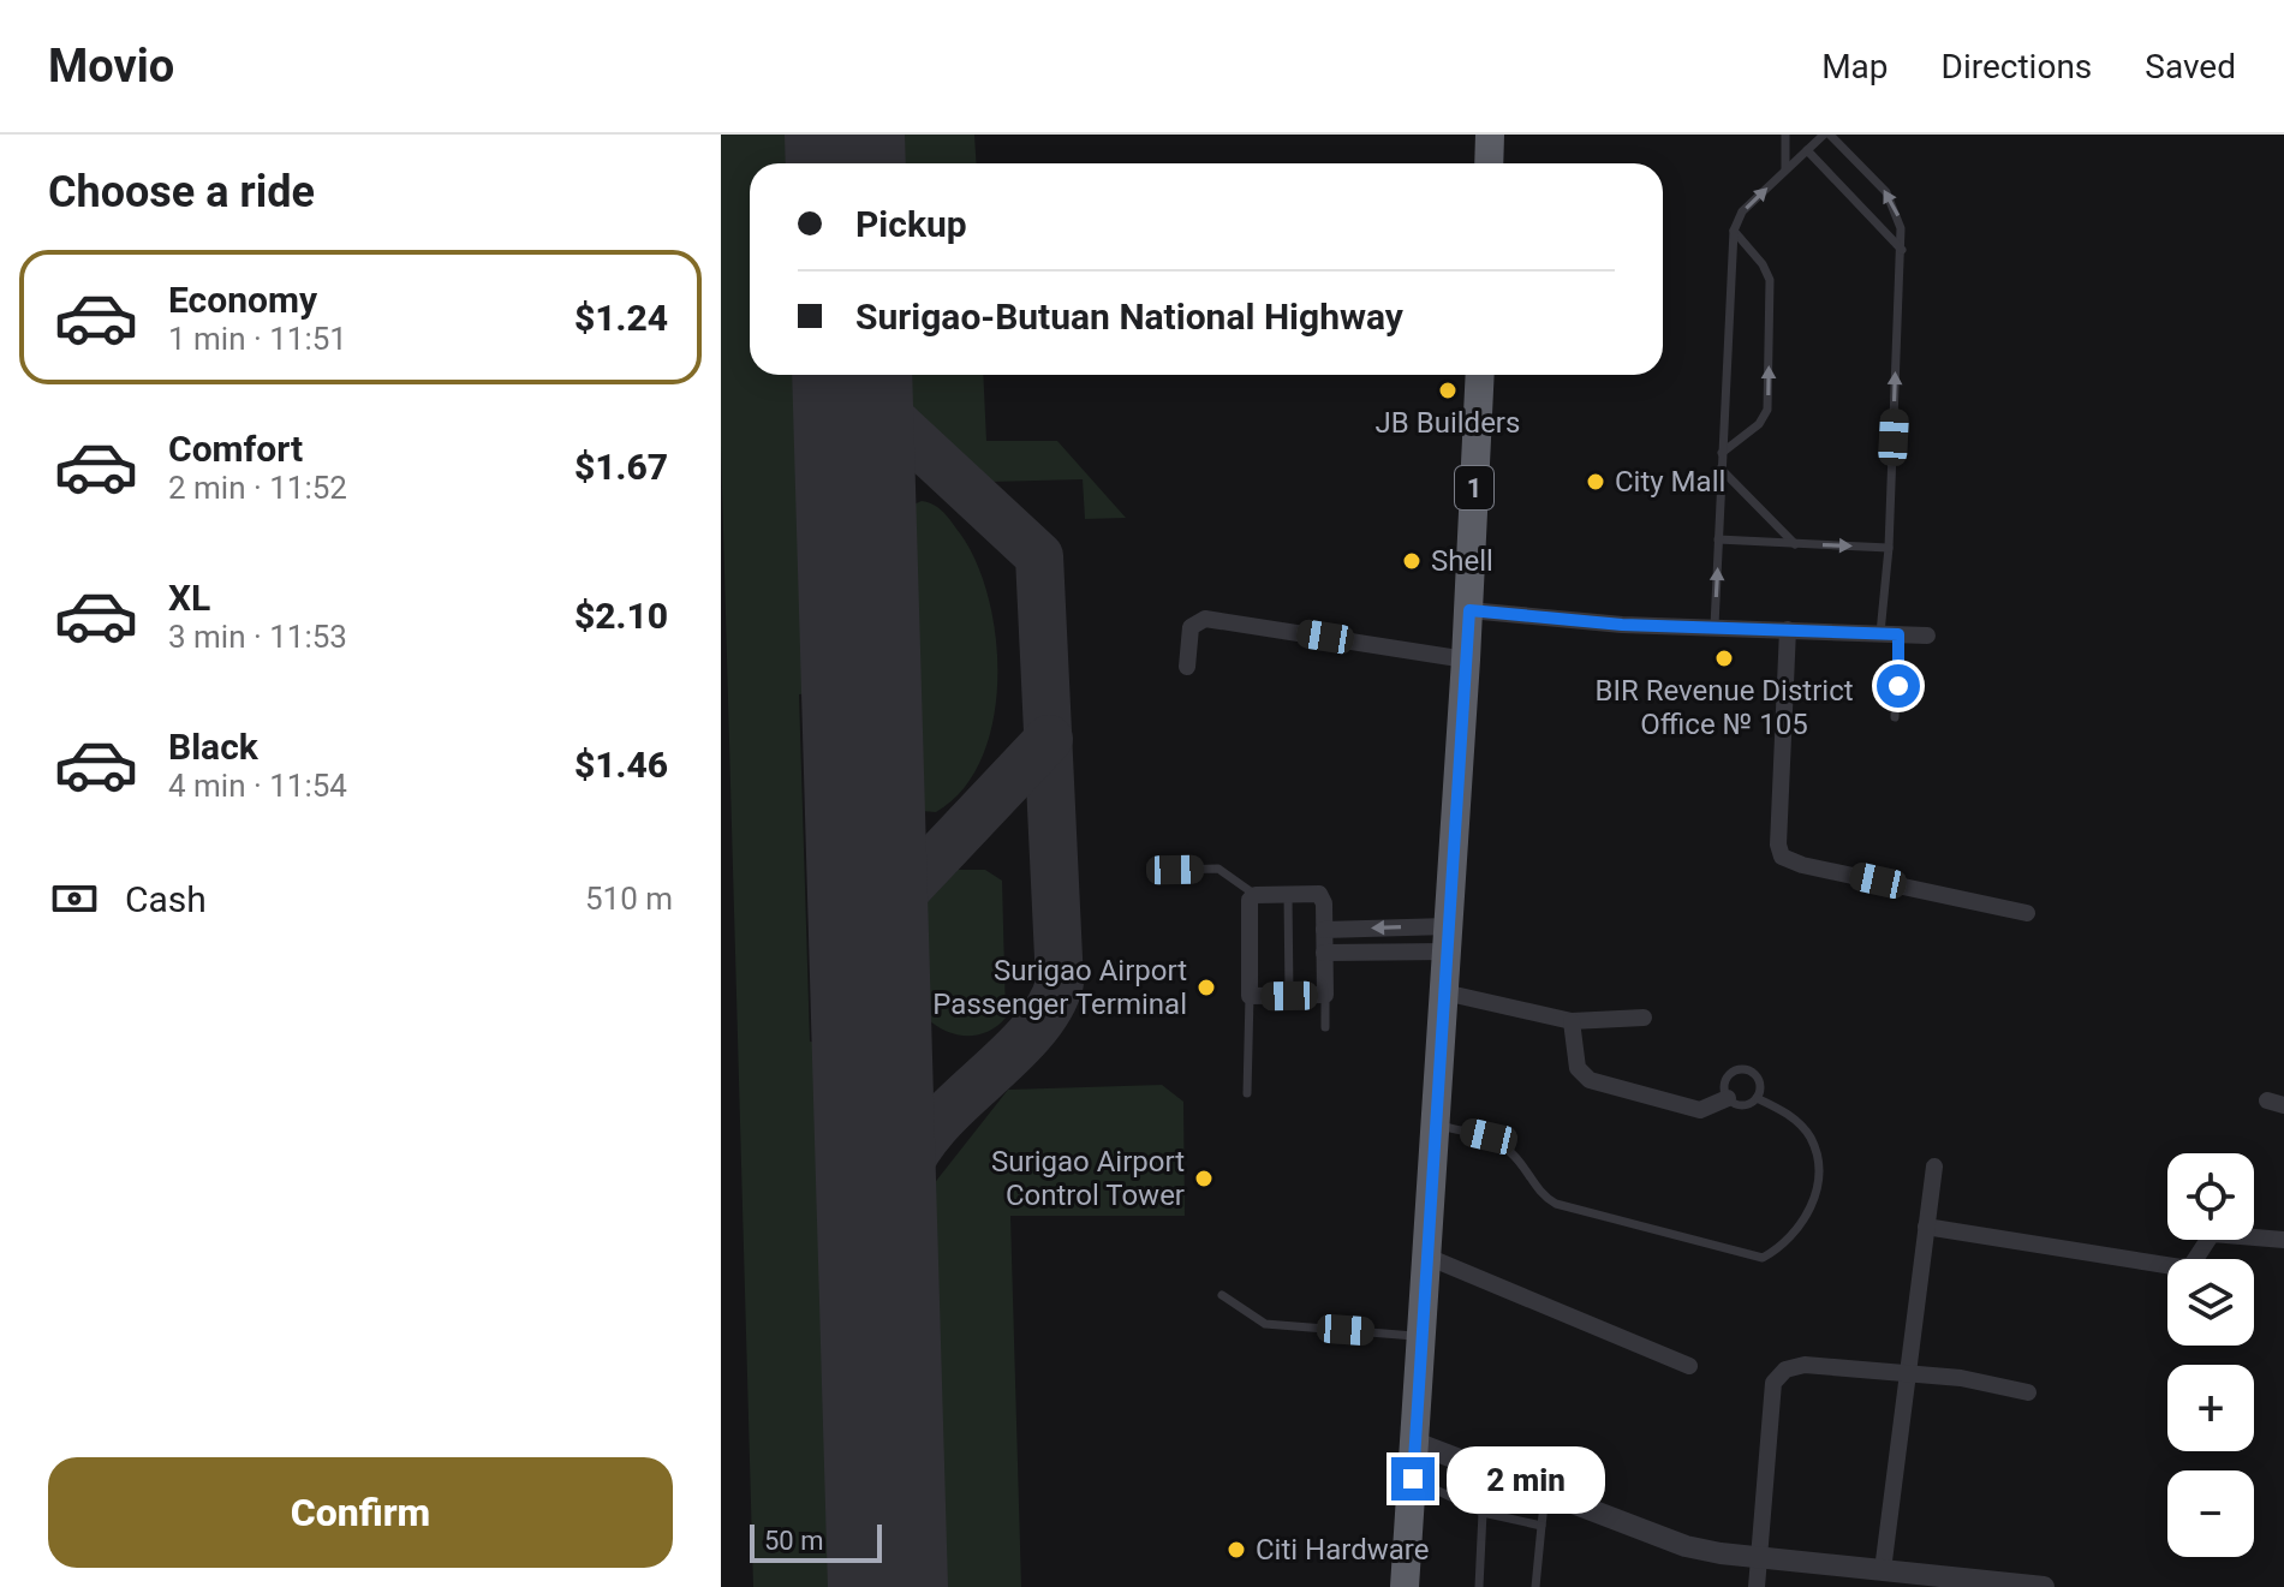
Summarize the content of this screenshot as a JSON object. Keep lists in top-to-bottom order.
{
  "streets": {
    "highway": ["1"]
  },
  "places": [
    "JB Builders",
    "City Mall",
    "Shell",
    "BIR Revenue District Office № 105",
    "Surigao Airport Passenger Terminal",
    "Surigao Airport Control Tower",
    "Citi Hardware"
  ],
  "scale_bar": "50 m",
  "page": {
    "header": "Movio",
    "nav": ["Map", "Directions", "Saved"],
    "heading": "Choose a ride",
    "banner": ["Pickup", "Surigao-Butuan National Highway"],
    "list": [
      {
        "name": "Economy",
        "note": "1 min · 11:51",
        "value": "$1.24"
      },
      {
        "name": "Comfort",
        "note": "2 min · 11:52",
        "value": "$1.67"
      },
      {
        "name": "XL",
        "note": "3 min · 11:53",
        "value": "$2.10"
      },
      {
        "name": "Black",
        "note": "4 min · 11:54",
        "value": "$1.46"
      }
    ],
    "pay": ["Cash", "510 m"],
    "map_buttons": ["+", "−"],
    "buttons": "Confirm",
    "bubble": "2 min",
    "scale": "50 m"
  }
}
